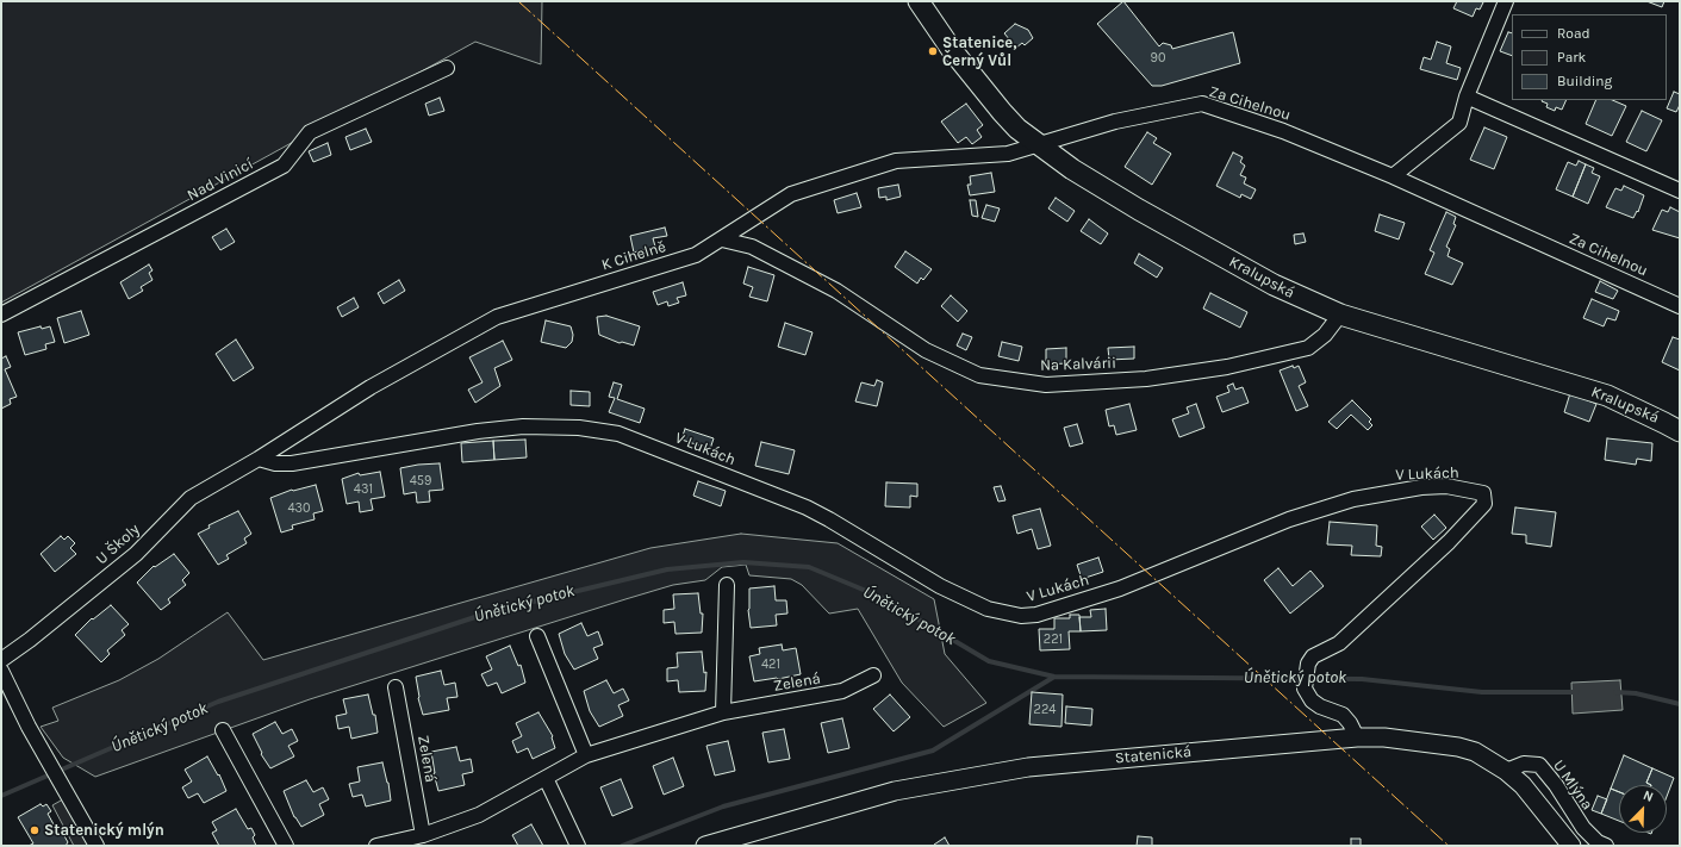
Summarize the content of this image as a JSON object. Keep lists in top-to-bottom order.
{
  "streets": {
    "main road": ["Kralupská"],
    "street": [
      "Za Cihelnou",
      "Nad Vinicí",
      "K Cihelně",
      "Na Kalvárii",
      "V Lukách",
      "U Školy",
      "Zelená",
      "Statenická",
      "U Mlýna"
    ]
  },
  "crossings": [
    ["Za Cihelnou", "K Cihelně"],
    ["Za Cihelnou", "Kralupská"],
    ["K Cihelně", "Kralupská"],
    ["K Cihelně", "Na Kalvárii"],
    ["K Cihelně", "V Lukách"],
    ["K Cihelně", "U Školy"],
    ["Kralupská", "Na Kalvárii"],
    ["V Lukách", "U Školy"],
    ["V Lukách", "Statenická"],
    ["Statenická", "U Mlýna"]
  ],
  "water": ["Únětický potok"],
  "places": ["Statenice, Černý Vůl", "Statenický mlýn"],
  "house_numbers": [
    "90",
    "459",
    "431",
    "430",
    "221",
    "421",
    "224"
  ],
  "legend": ["Road", "Park", "Building"],
  "north": "top right"
}
